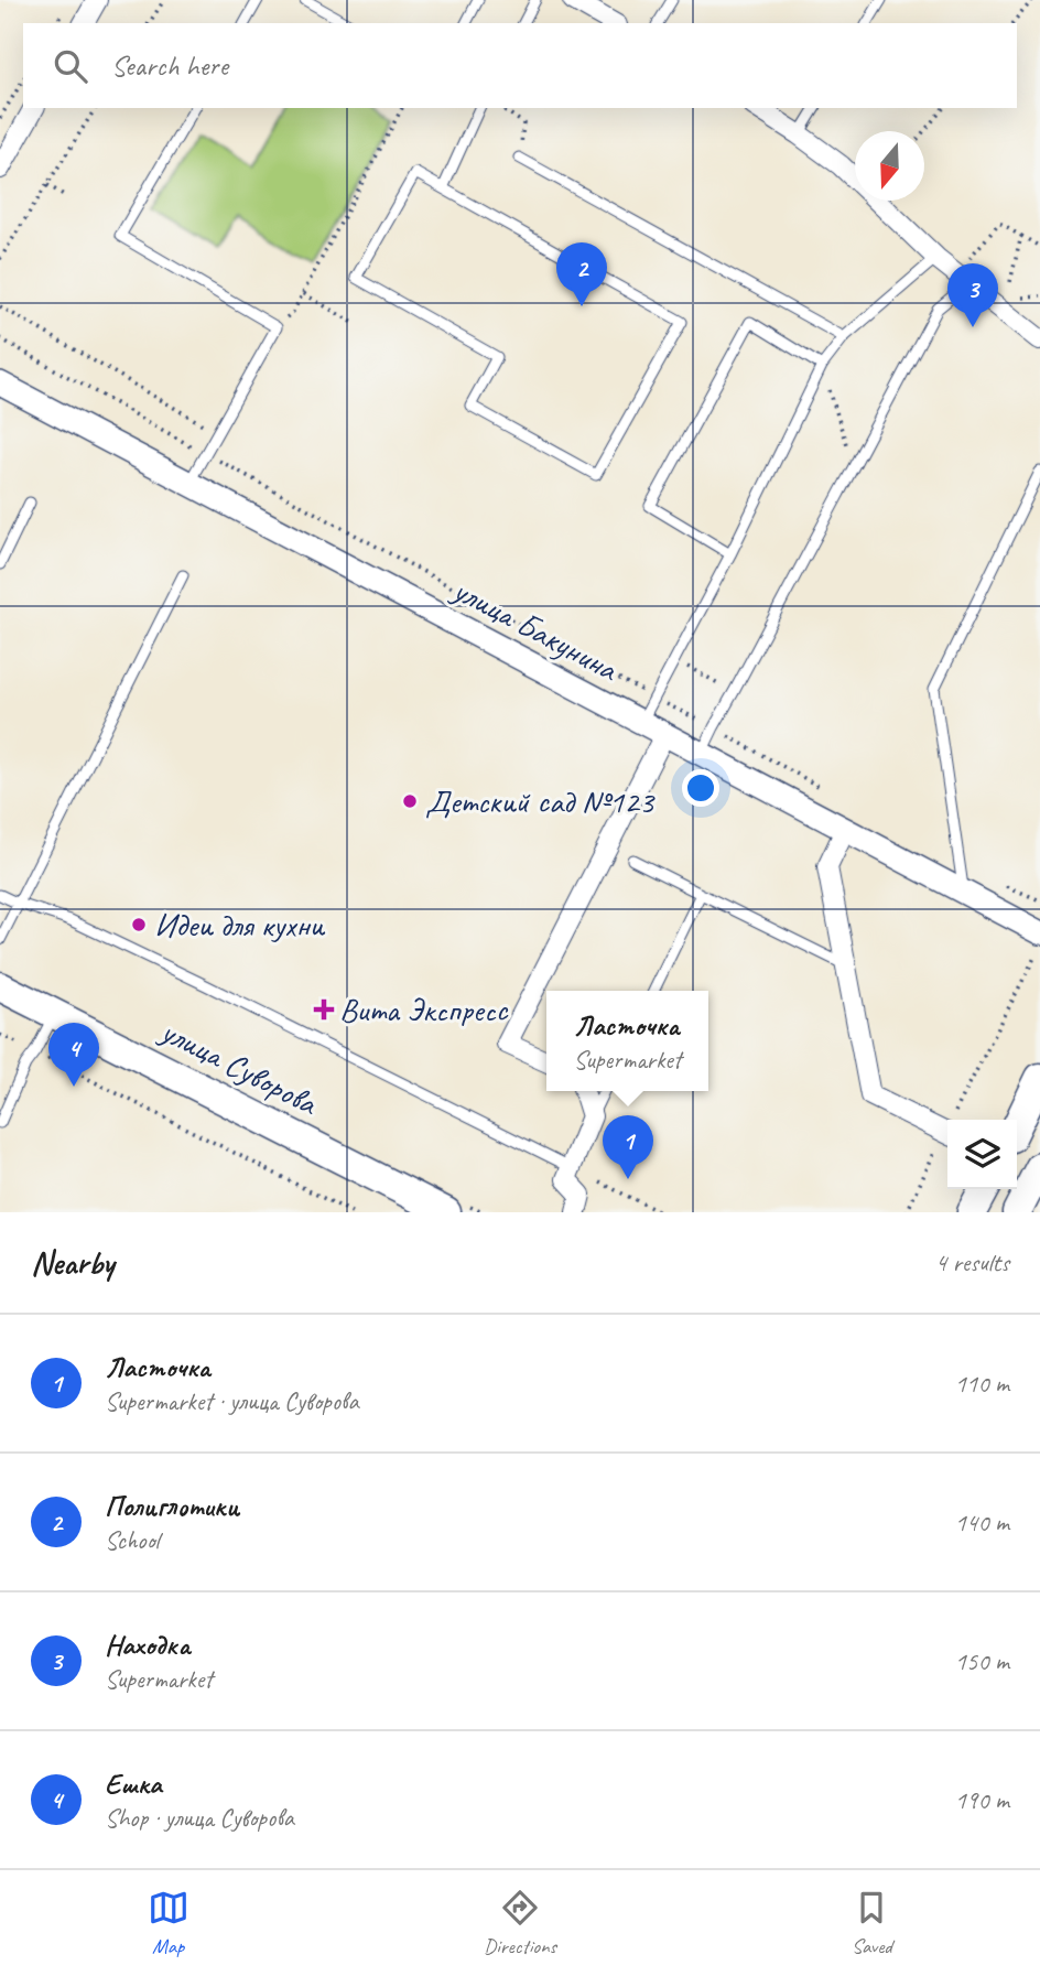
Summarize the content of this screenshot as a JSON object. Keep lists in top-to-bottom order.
{
  "streets": {
    "main road": ["улица Суворова"],
    "street": ["улица Бакунина"]
  },
  "places": {
    "other": ["Детский сад №123", "Идеи для кухни"],
    "health": ["Вита Экспресс"]
  },
  "north": "bottom",
  "page": {
    "search": "Search here",
    "pins": [
      "2",
      "3",
      "4",
      "1"
    ],
    "popup": ["Ласточка", "Supermarket"],
    "heading": ["Nearby", "4 results"],
    "list": [
      {
        "mark": "1",
        "name": "Ласточка",
        "note": "Supermarket · улица Суворова",
        "value": "110 m"
      },
      {
        "mark": "2",
        "name": "Полиглотики",
        "note": "School",
        "value": "140 m"
      },
      {
        "mark": "3",
        "name": "Находка",
        "note": "Supermarket",
        "value": "150 m"
      },
      {
        "mark": "4",
        "name": "Ешка",
        "note": "Shop · улица Суворова",
        "value": "190 m"
      }
    ],
    "nav": ["Map", "Directions", "Saved"]
  }
}
